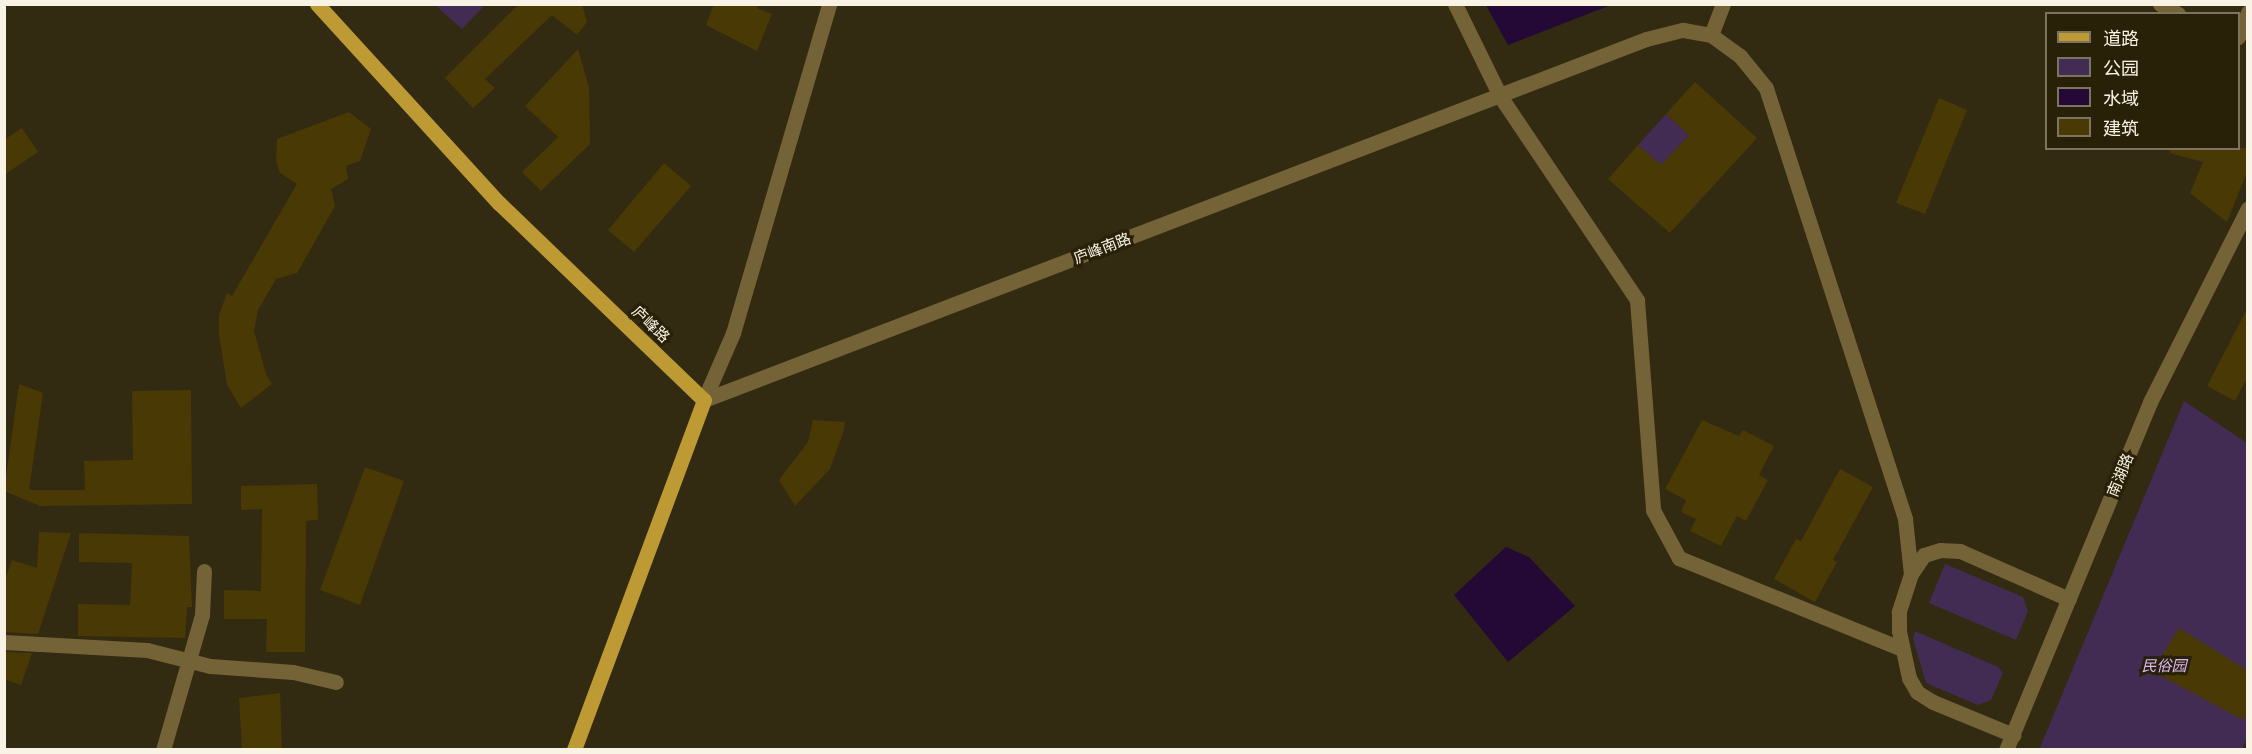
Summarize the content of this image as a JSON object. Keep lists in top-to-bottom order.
{
  "streets": {
    "main road": ["庐峰路"],
    "street": ["庐峰南路", "南湖路"]
  },
  "crossings": [
    ["庐峰南路", "庐峰路"]
  ],
  "parks": ["民俗园"],
  "legend": [
    "道路",
    "公园",
    "水域",
    "建筑"
  ]
}
